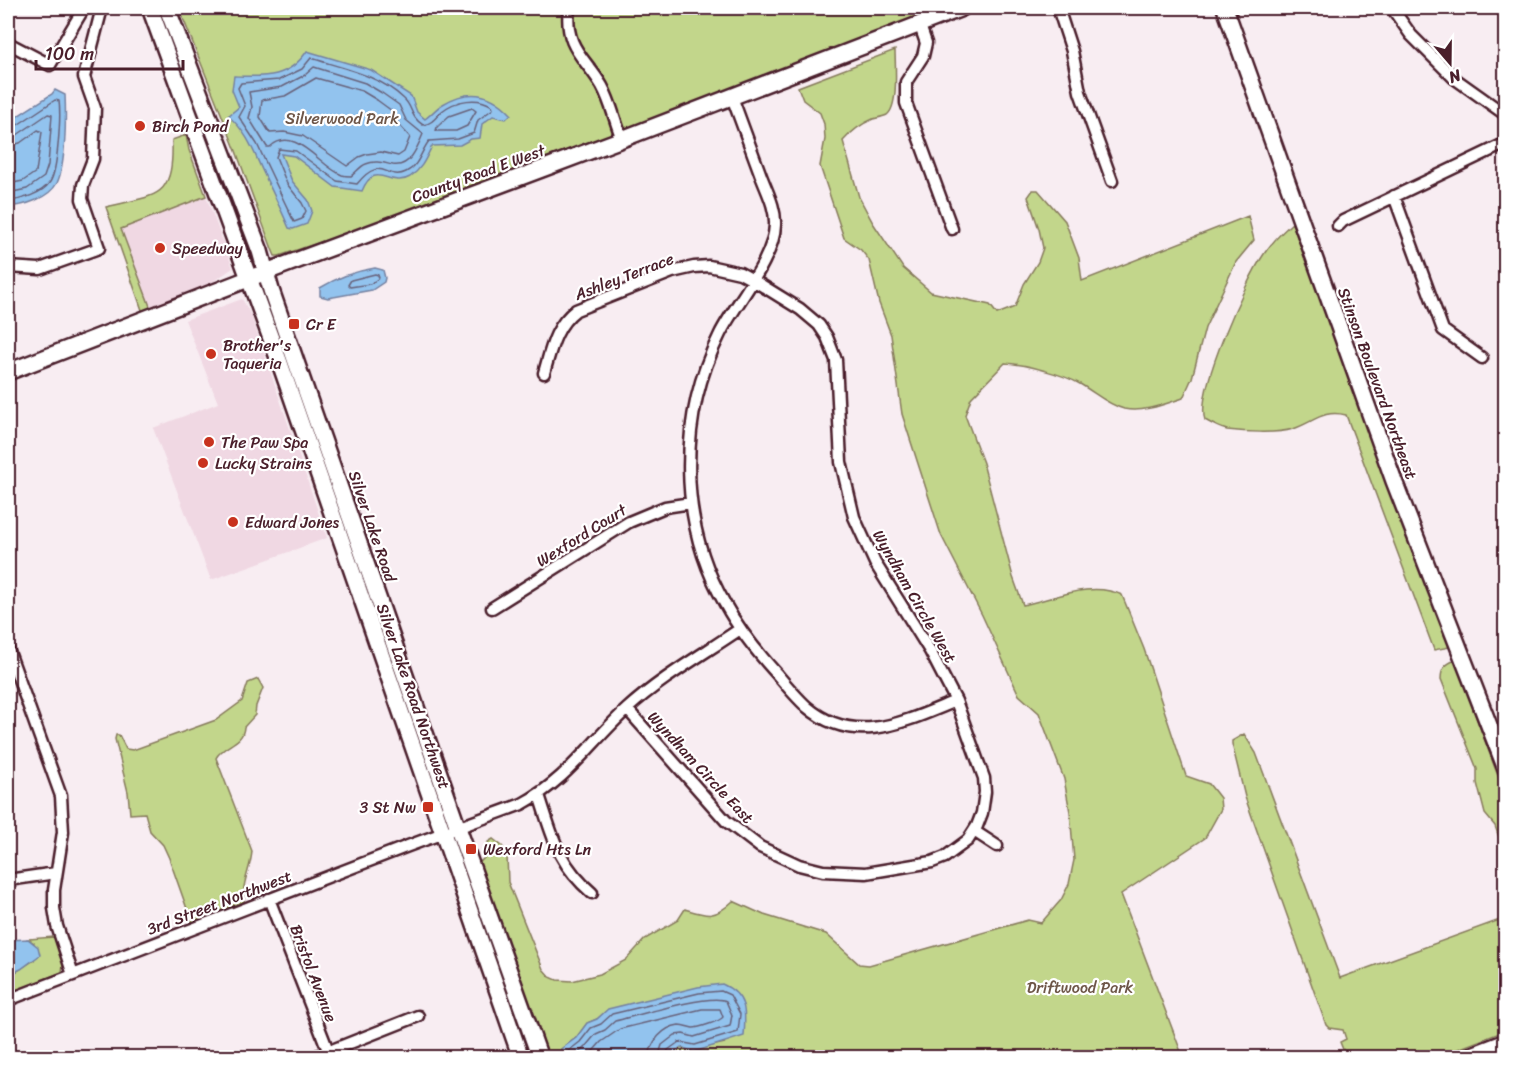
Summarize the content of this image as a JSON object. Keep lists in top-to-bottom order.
{
  "streets": {
    "main road": [
      "County Road E West",
      "Stinson Boulevard Northeast",
      "Silver Lake Road",
      "Silver Lake Road Northwest"
    ],
    "street": [
      "Ashley Terrace",
      "Wexford Court",
      "Wyndham Circle West",
      "Wyndham Circle East",
      "3rd Street Northwest",
      "Bristol Avenue"
    ]
  },
  "crossings": [
    ["County Road E West", "Silver Lake Road"],
    ["County Road E West", "Silver Lake Road Northwest"],
    ["Ashley Terrace", "Wyndham Circle West"],
    ["Silver Lake Road", "3rd Street Northwest"],
    ["Wyndham Circle West", "Wyndham Circle East"],
    ["Silver Lake Road Northwest", "3rd Street Northwest"],
    ["Wyndham Circle East", "3rd Street Northwest"],
    ["3rd Street Northwest", "Bristol Avenue"]
  ],
  "parks": ["Silverwood Park", "Driftwood Park"],
  "places": {
    "other": [
      "Birch Pond",
      "Speedway",
      "Brother's Taqueria",
      "The Paw Spa",
      "Lucky Strains",
      "Edward Jones"
    ],
    "transit": ["Cr E", "3 St Nw", "Wexford Hts Ln"]
  },
  "scale_bar": "100 m",
  "north": "bottom"
}
